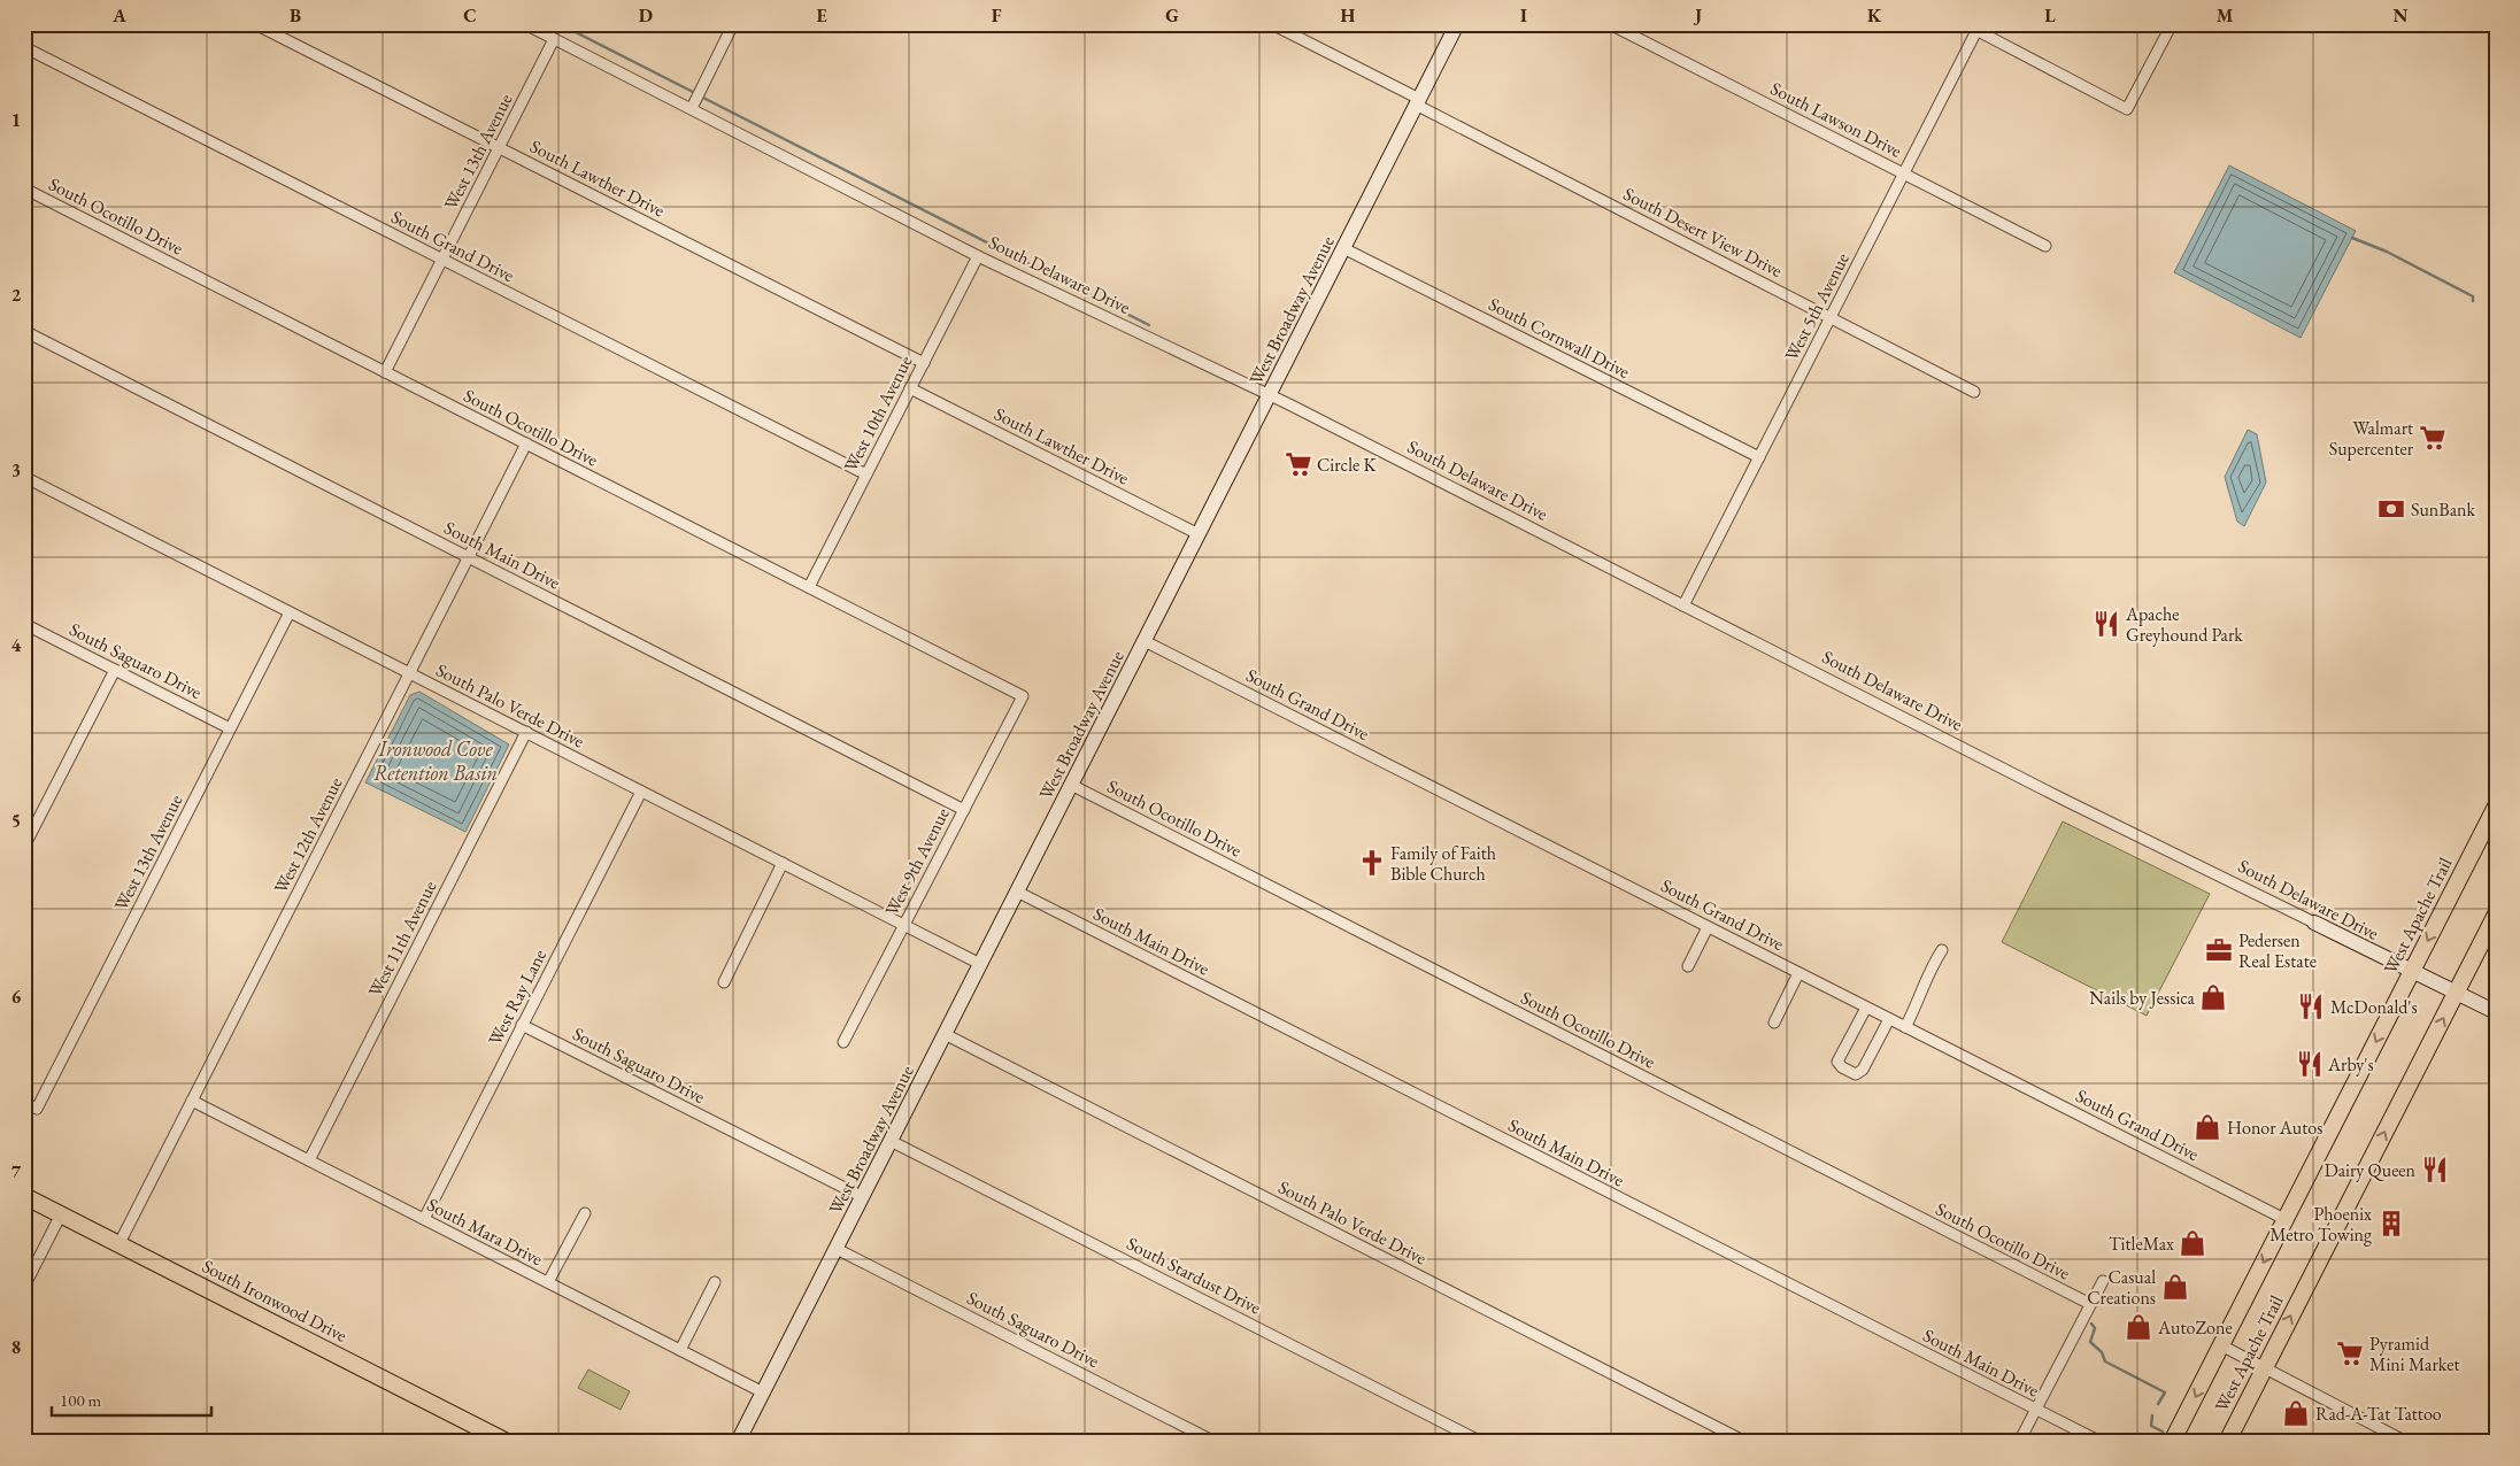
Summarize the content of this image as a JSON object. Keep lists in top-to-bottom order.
{
  "streets": {
    "main road": [
      "South Delaware Drive",
      "West Broadway Avenue",
      "West Apache Trail",
      "South Ironwood Drive"
    ],
    "street": [
      "South Lawson Drive",
      "West 13th Avenue",
      "South Lawther Drive",
      "South Ocotillo Drive",
      "South Desert View Drive",
      "South Grand Drive",
      "West 5th Avenue",
      "South Cornwall Drive",
      "West 10th Avenue",
      "South Main Drive",
      "South Saguaro Drive",
      "South Palo Verde Drive",
      "West 12th Avenue",
      "West 9th Avenue",
      "West 11th Avenue",
      "West Ray Lane",
      "South Mara Drive",
      "South Stardust Drive"
    ]
  },
  "crossings": [
    ["South Lawson Drive", "West 5th Avenue"],
    ["West 13th Avenue", "South Lawther Drive"],
    ["West 13th Avenue", "South Ocotillo Drive"],
    ["West 13th Avenue", "South Grand Drive"],
    ["West 13th Avenue", "South Delaware Drive"],
    ["West 13th Avenue", "South Saguaro Drive"],
    ["West 13th Avenue", "South Palo Verde Drive"],
    ["South Lawther Drive", "West Broadway Avenue"],
    ["South Lawther Drive", "West 10th Avenue"],
    ["South Ocotillo Drive", "West Broadway Avenue"],
    ["South Ocotillo Drive", "West 10th Avenue"],
    ["South Ocotillo Drive", "West 12th Avenue"],
    ["South Ocotillo Drive", "West 9th Avenue"],
    ["South Desert View Drive", "West 5th Avenue"],
    ["South Desert View Drive", "West Broadway Avenue"],
    ["South Grand Drive", "West Broadway Avenue"],
    ["South Grand Drive", "West 10th Avenue"],
    ["South Grand Drive", "West Apache Trail"],
    ["South Delaware Drive", "West 5th Avenue"],
    ["South Delaware Drive", "West Broadway Avenue"],
    ["South Delaware Drive", "West 10th Avenue"],
    ["South Delaware Drive", "West Apache Trail"],
    ["West 5th Avenue", "South Cornwall Drive"],
    ["West Broadway Avenue", "South Cornwall Drive"],
    ["West Broadway Avenue", "South Main Drive"],
    ["West Broadway Avenue", "South Saguaro Drive"],
    ["West Broadway Avenue", "South Palo Verde Drive"],
    ["West Broadway Avenue", "South Mara Drive"],
    ["West Broadway Avenue", "South Stardust Drive"],
    ["South Main Drive", "West 12th Avenue"],
    ["South Main Drive", "West 9th Avenue"],
    ["South Saguaro Drive", "West Ray Lane"],
    ["South Palo Verde Drive", "West 12th Avenue"],
    ["South Palo Verde Drive", "West 9th Avenue"],
    ["South Palo Verde Drive", "West 11th Avenue"],
    ["South Palo Verde Drive", "West Ray Lane"],
    ["West 12th Avenue", "South Mara Drive"],
    ["West 12th Avenue", "South Ironwood Drive"],
    ["West 11th Avenue", "South Mara Drive"],
    ["West Ray Lane", "South Mara Drive"]
  ],
  "water": ["Ironwood Cove Retention Basin"],
  "places": {
    "supermarket": ["Walmart Supercenter", "Circle K", "Pyramid Mini Market"],
    "bank": ["SunBank"],
    "restaurant": [
      "Apache Greyhound Park",
      "McDonald's",
      "Arby's",
      "Dairy Queen"
    ],
    "church": ["Family of Faith Bible Church"],
    "office": ["Pedersen Real Estate"],
    "shop": [
      "Nails by Jessica",
      "Honor Autos",
      "TitleMax",
      "Casual Creations",
      "AutoZone",
      "Rad-A-Tat Tattoo"
    ],
    "building": ["Phoenix Metro Towing"]
  },
  "scale_bar": "100 m",
  "grid": {
    "columns": [
      "A",
      "B",
      "C",
      "D",
      "E",
      "F",
      "G",
      "H",
      "I",
      "J",
      "K",
      "L",
      "M",
      "N"
    ],
    "rows": [
      "1",
      "2",
      "3",
      "4",
      "5",
      "6",
      "7",
      "8"
    ]
  }
}
